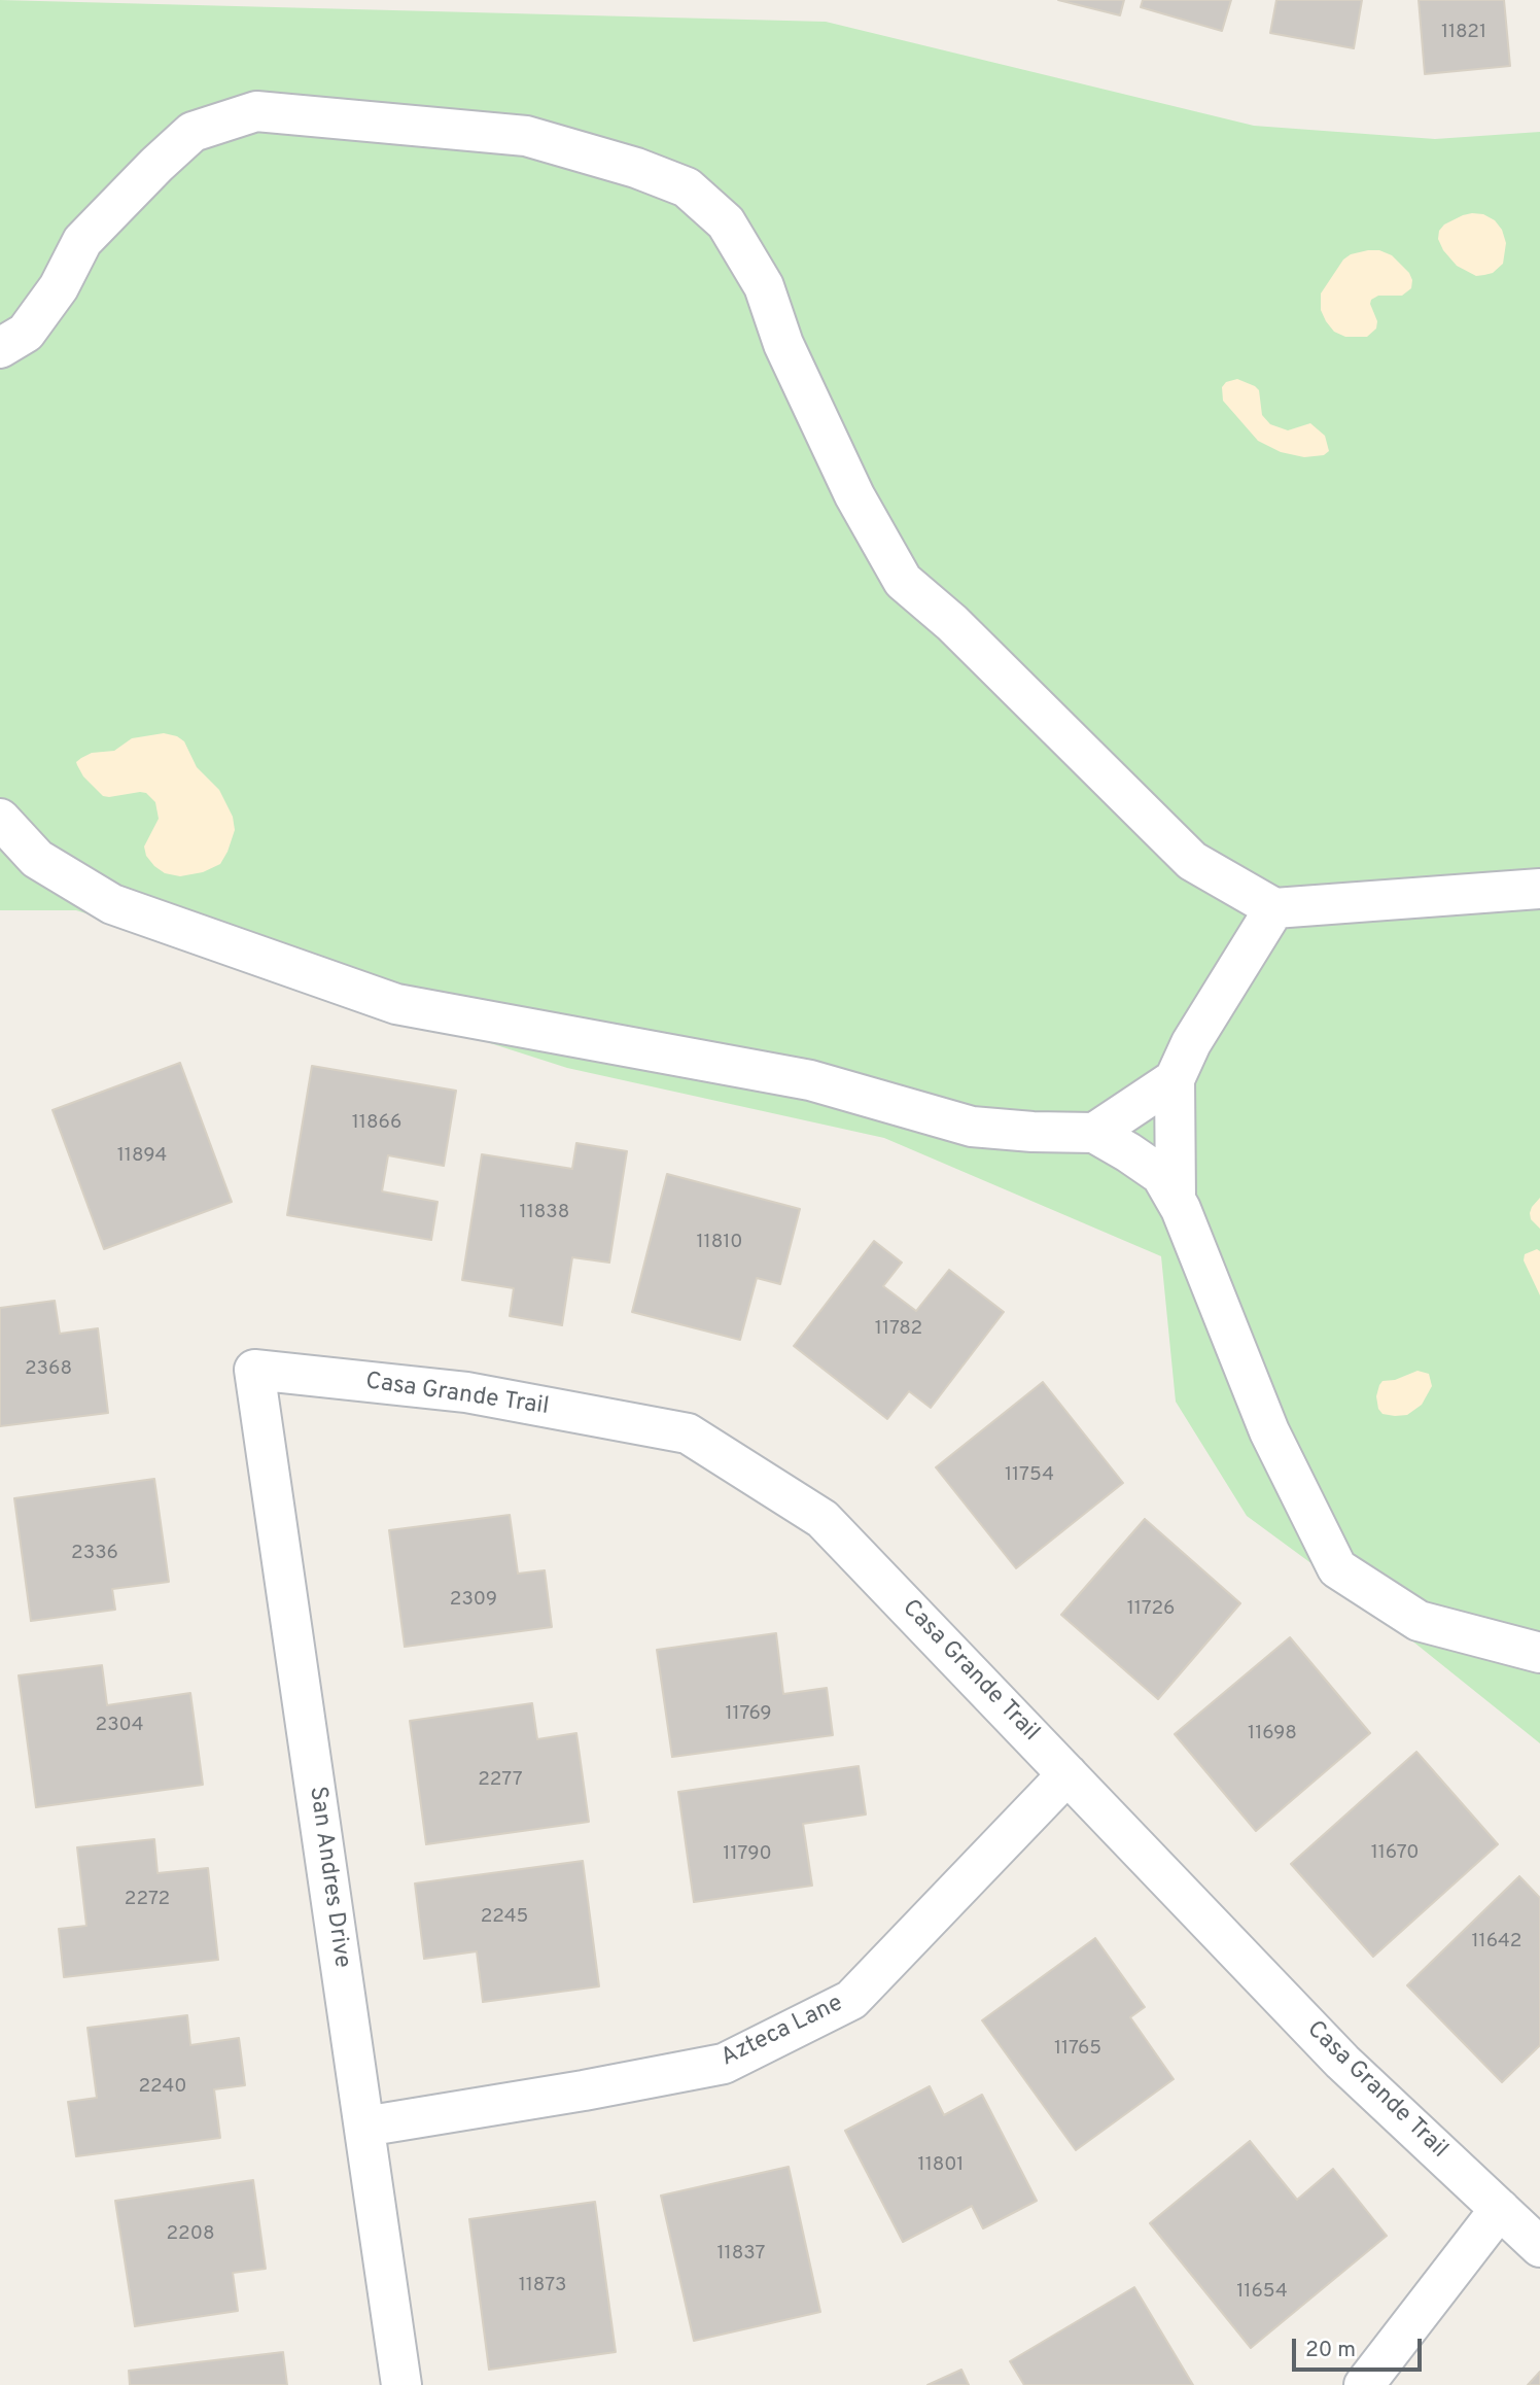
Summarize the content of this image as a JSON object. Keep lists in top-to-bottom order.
{
  "streets": {
    "street": ["Casa Grande Trail", "San Andres Drive", "Azteca Lane"]
  },
  "crossings": [
    ["Casa Grande Trail", "San Andres Drive"],
    ["Casa Grande Trail", "Azteca Lane"],
    ["San Andres Drive", "Azteca Lane"]
  ],
  "house_numbers": [
    "11821",
    "11866",
    "11894",
    "11838",
    "11810",
    "11782",
    "2368",
    "11754",
    "2336",
    "2309",
    "11726",
    "11769",
    "2304",
    "11698",
    "2277",
    "11670",
    "11790",
    "2272",
    "2245",
    "11642",
    "11765",
    "2240",
    "11801",
    "2208",
    "11837",
    "11873",
    "11654"
  ],
  "scale_bar": "20 m"
}
